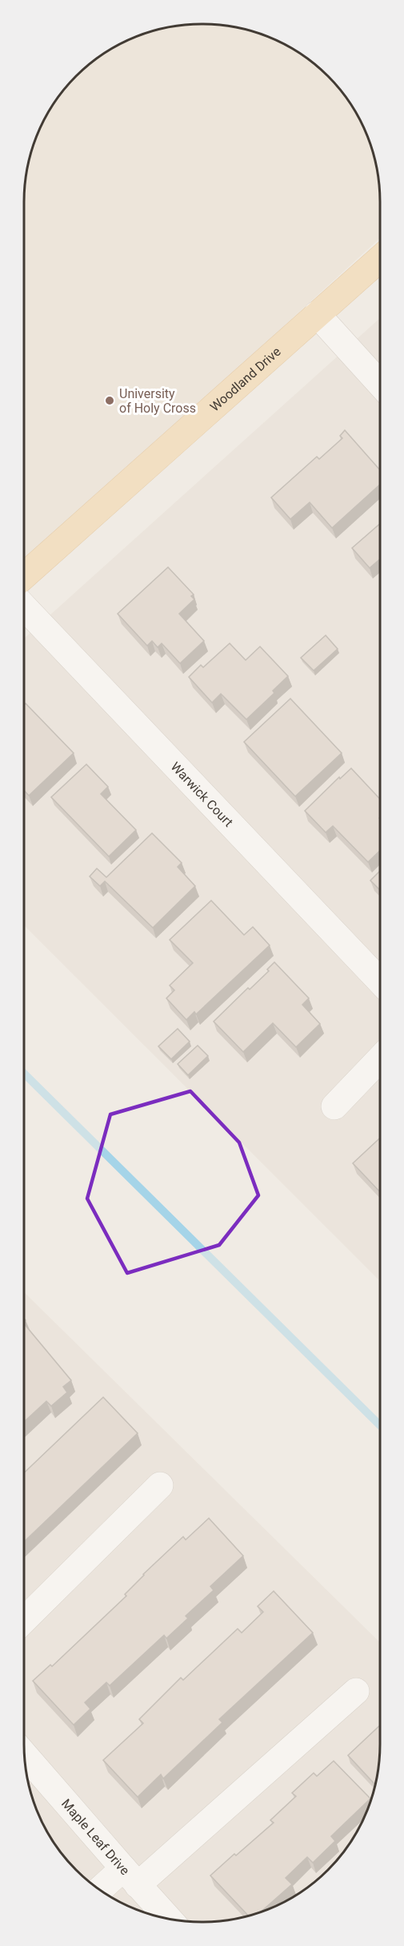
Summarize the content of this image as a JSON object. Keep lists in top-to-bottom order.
{
  "streets": {
    "main road": ["Woodland Drive"],
    "street": ["Warwick Court", "Maple Leaf Drive"]
  },
  "places": ["University of Holy Cross"]
}
